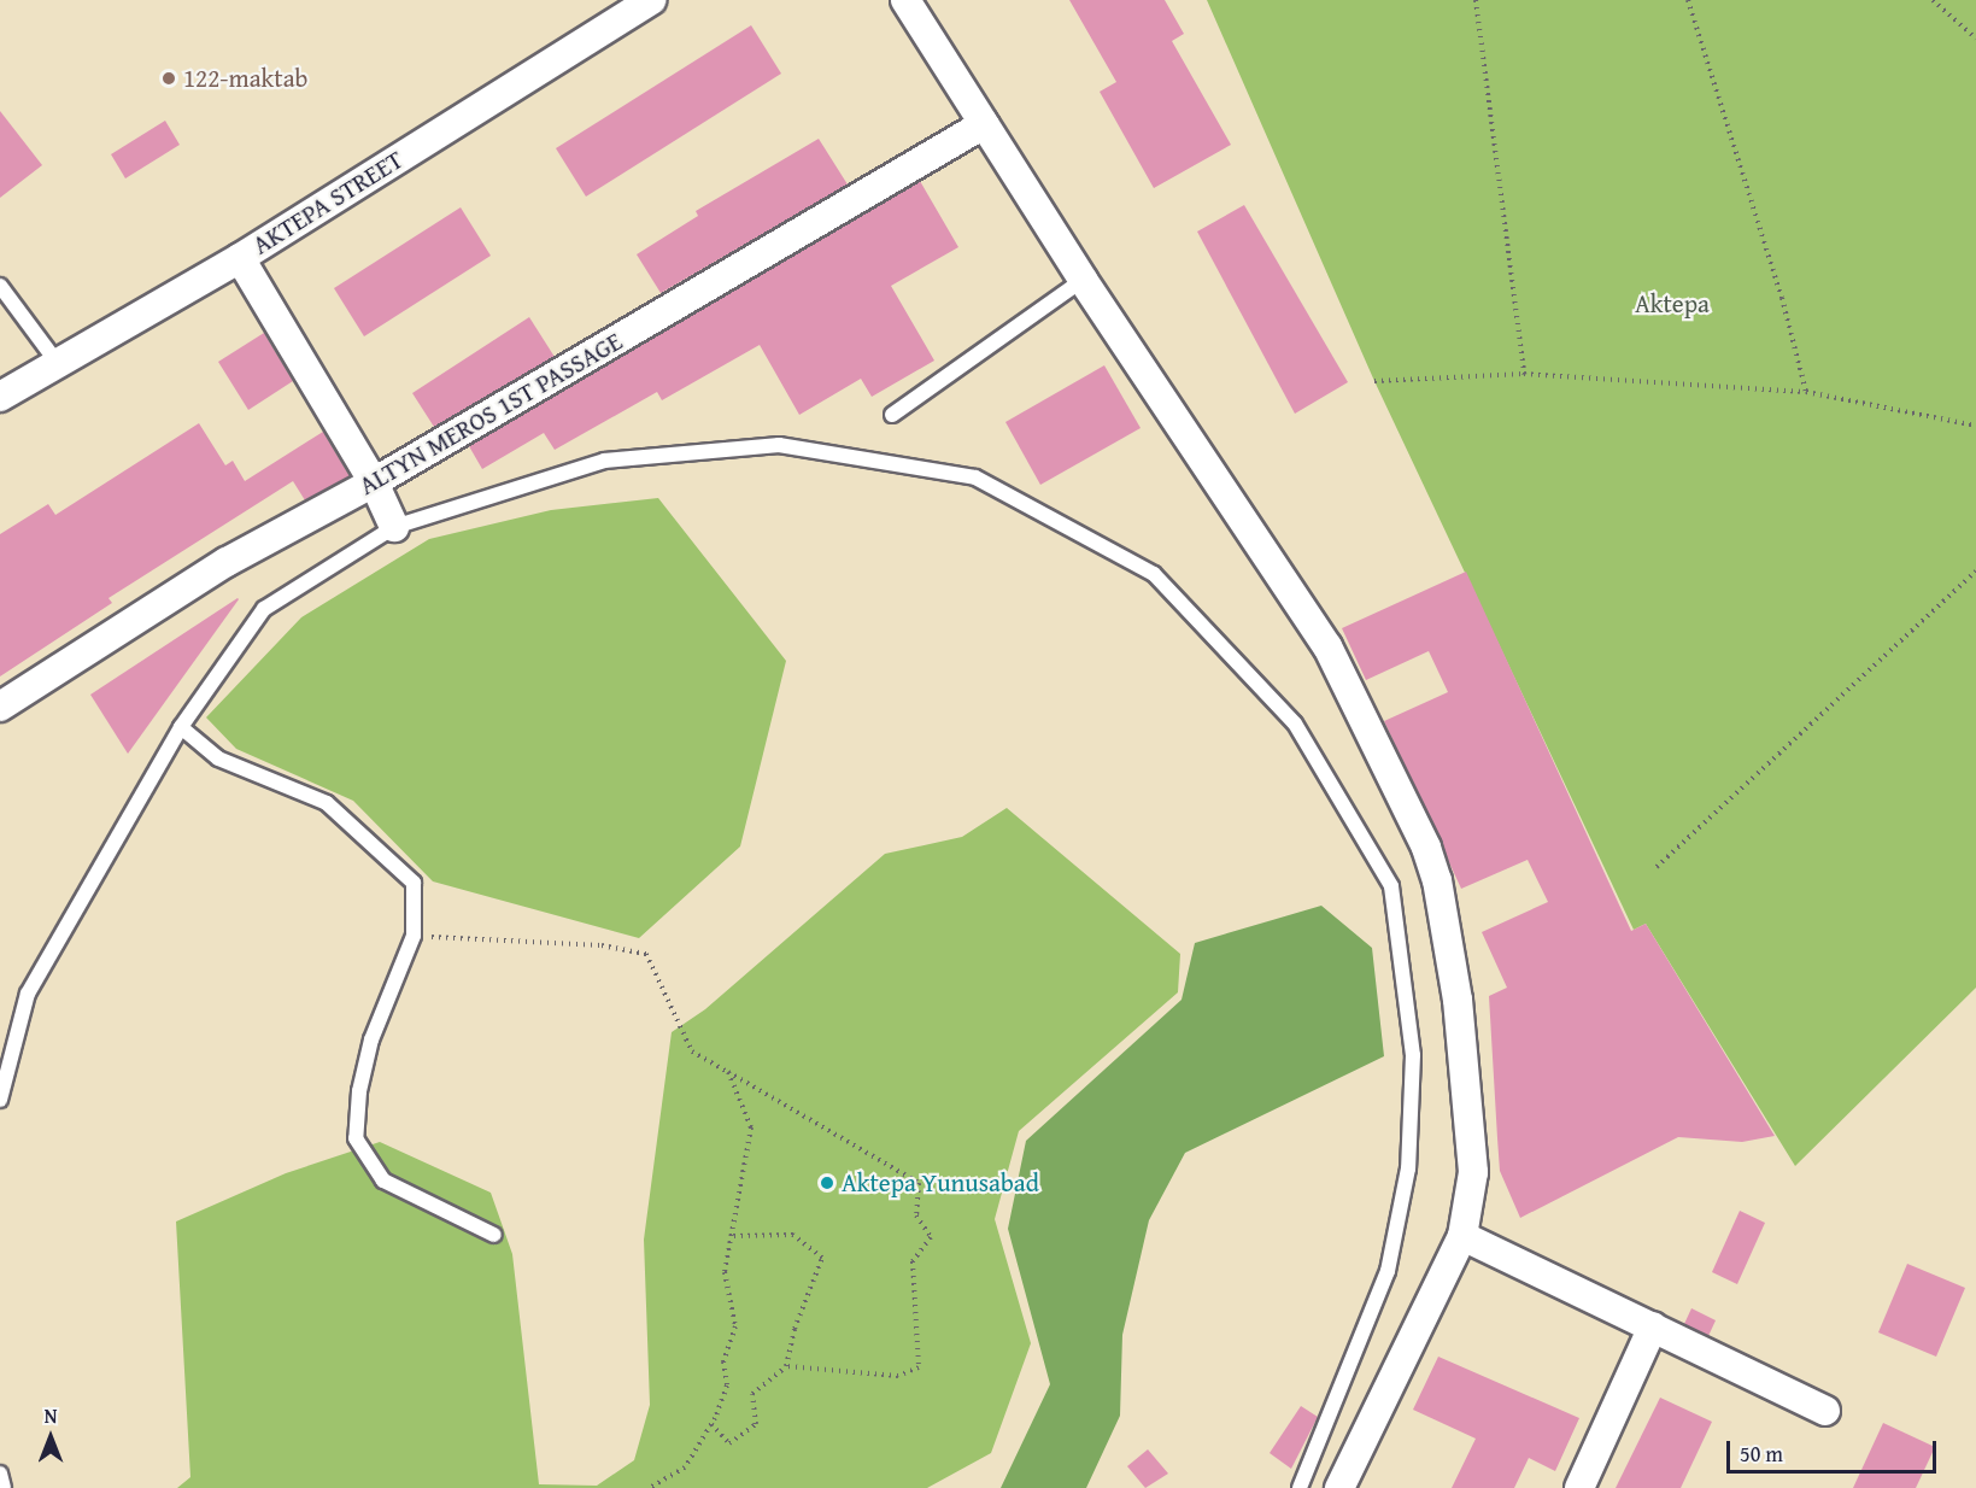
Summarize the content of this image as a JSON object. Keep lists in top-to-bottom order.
{
  "streets": {
    "street": ["AKTEPA STREET", "ALTYN MEROS 1ST PASSAGE"]
  },
  "parks": ["Aktepa"],
  "places": ["122-maktab", "Aktepa Yunusabad"],
  "scale_bar": "50 m",
  "north": "top"
}
